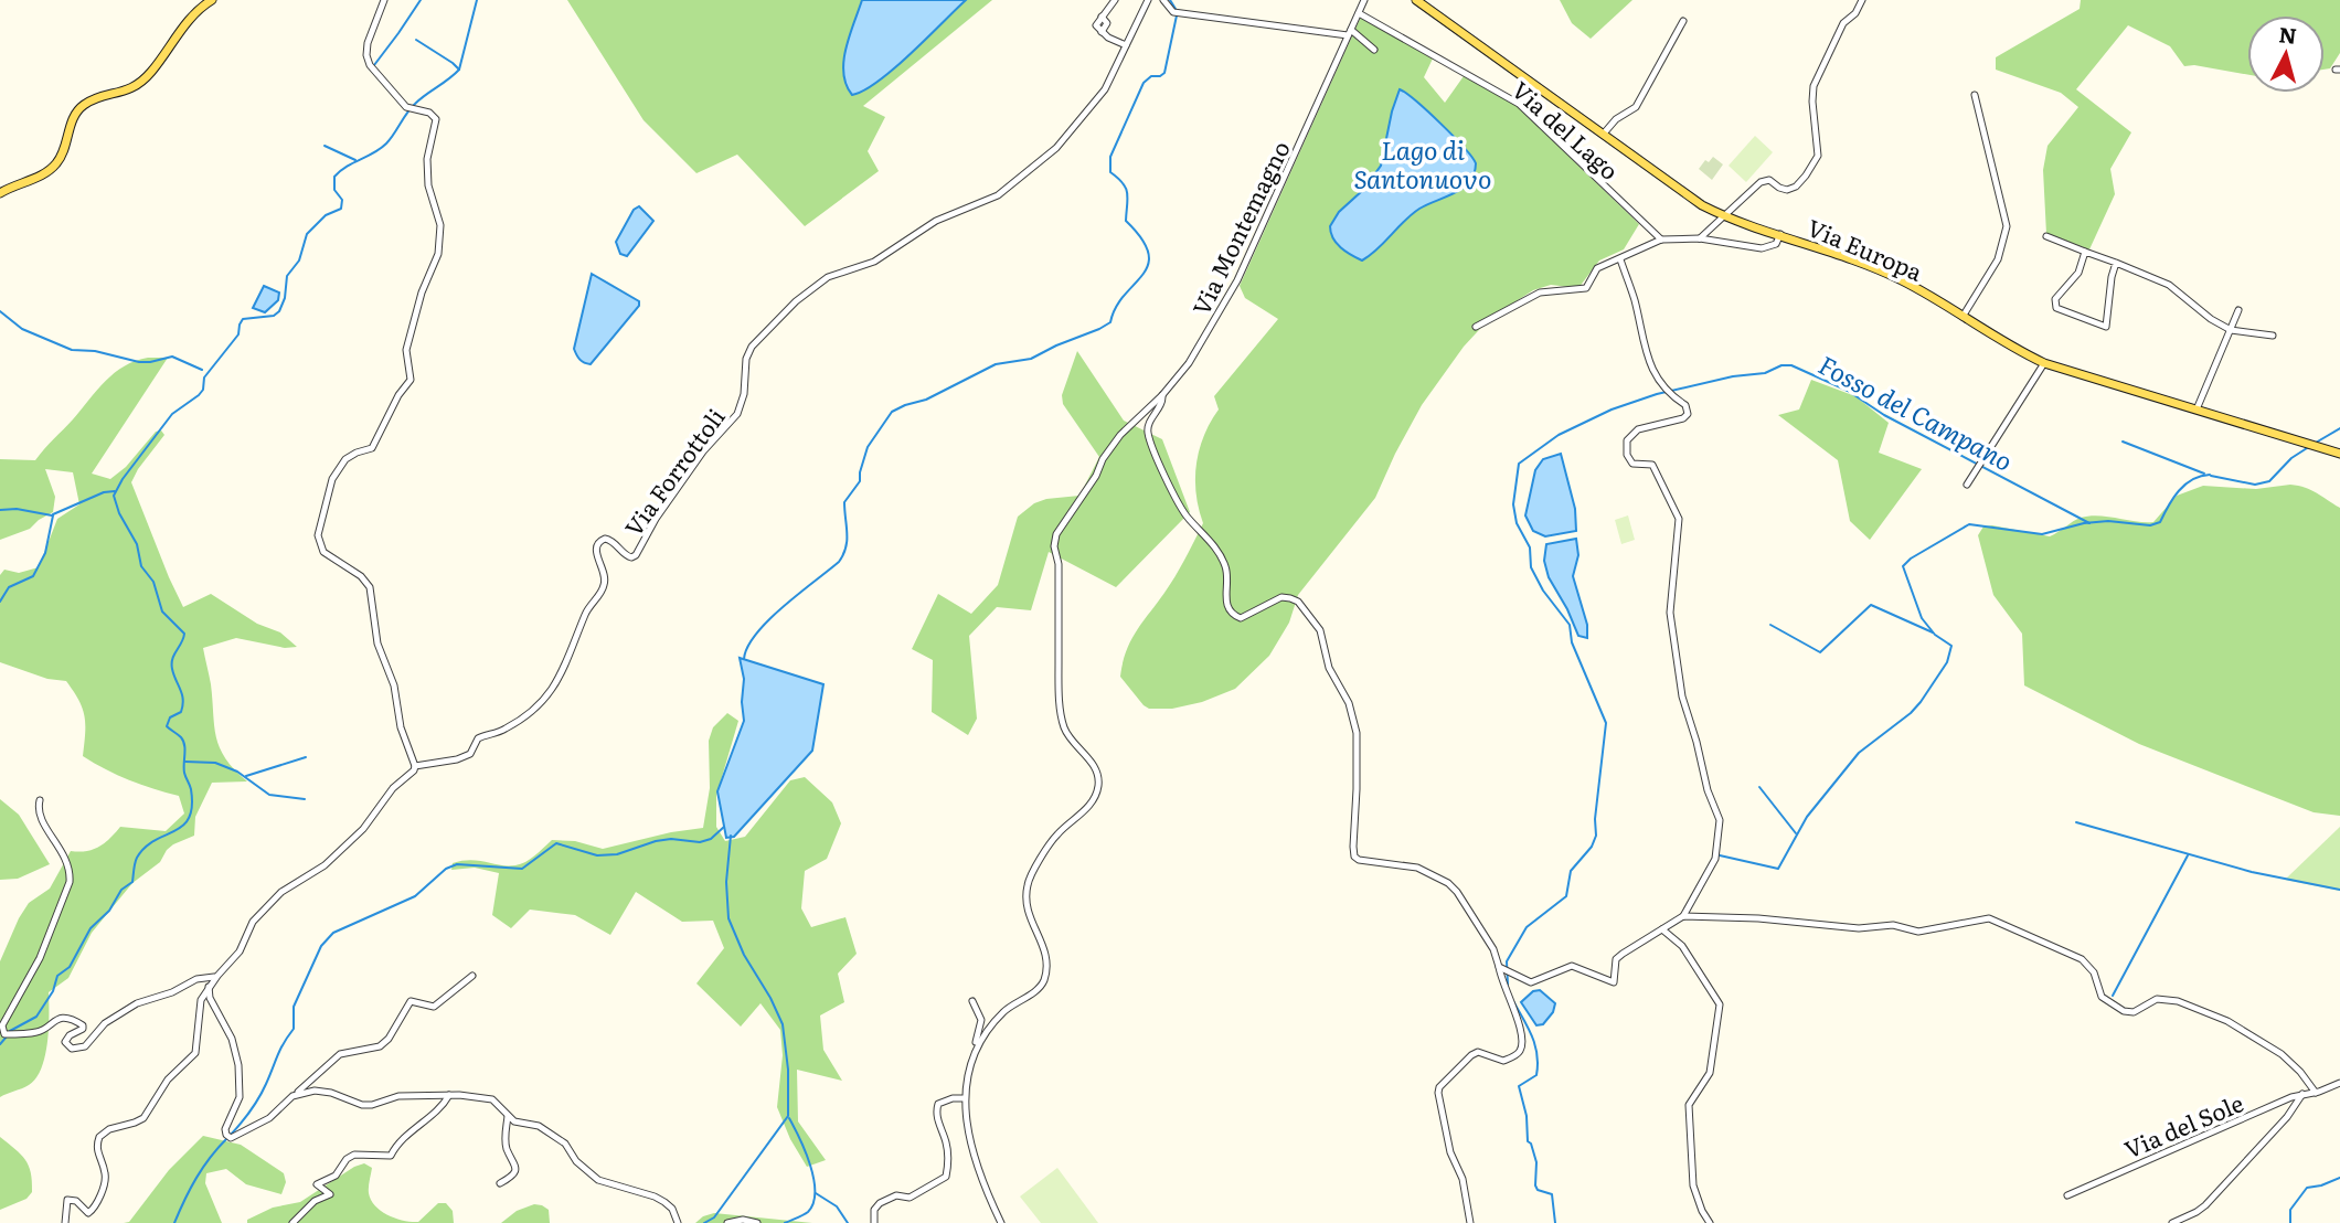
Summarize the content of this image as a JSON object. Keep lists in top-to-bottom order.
{
  "streets": {
    "main road": ["Via Europa"],
    "street": [
      "Via del Lago",
      "Via Montemagno",
      "Via Forrottoli",
      "Via del Sole"
    ]
  },
  "crossings": [
    ["Via del Lago", "Via Montemagno"]
  ],
  "water": ["Lago di Santonuovo", "Fosso del Campano"],
  "north": "top"
}
